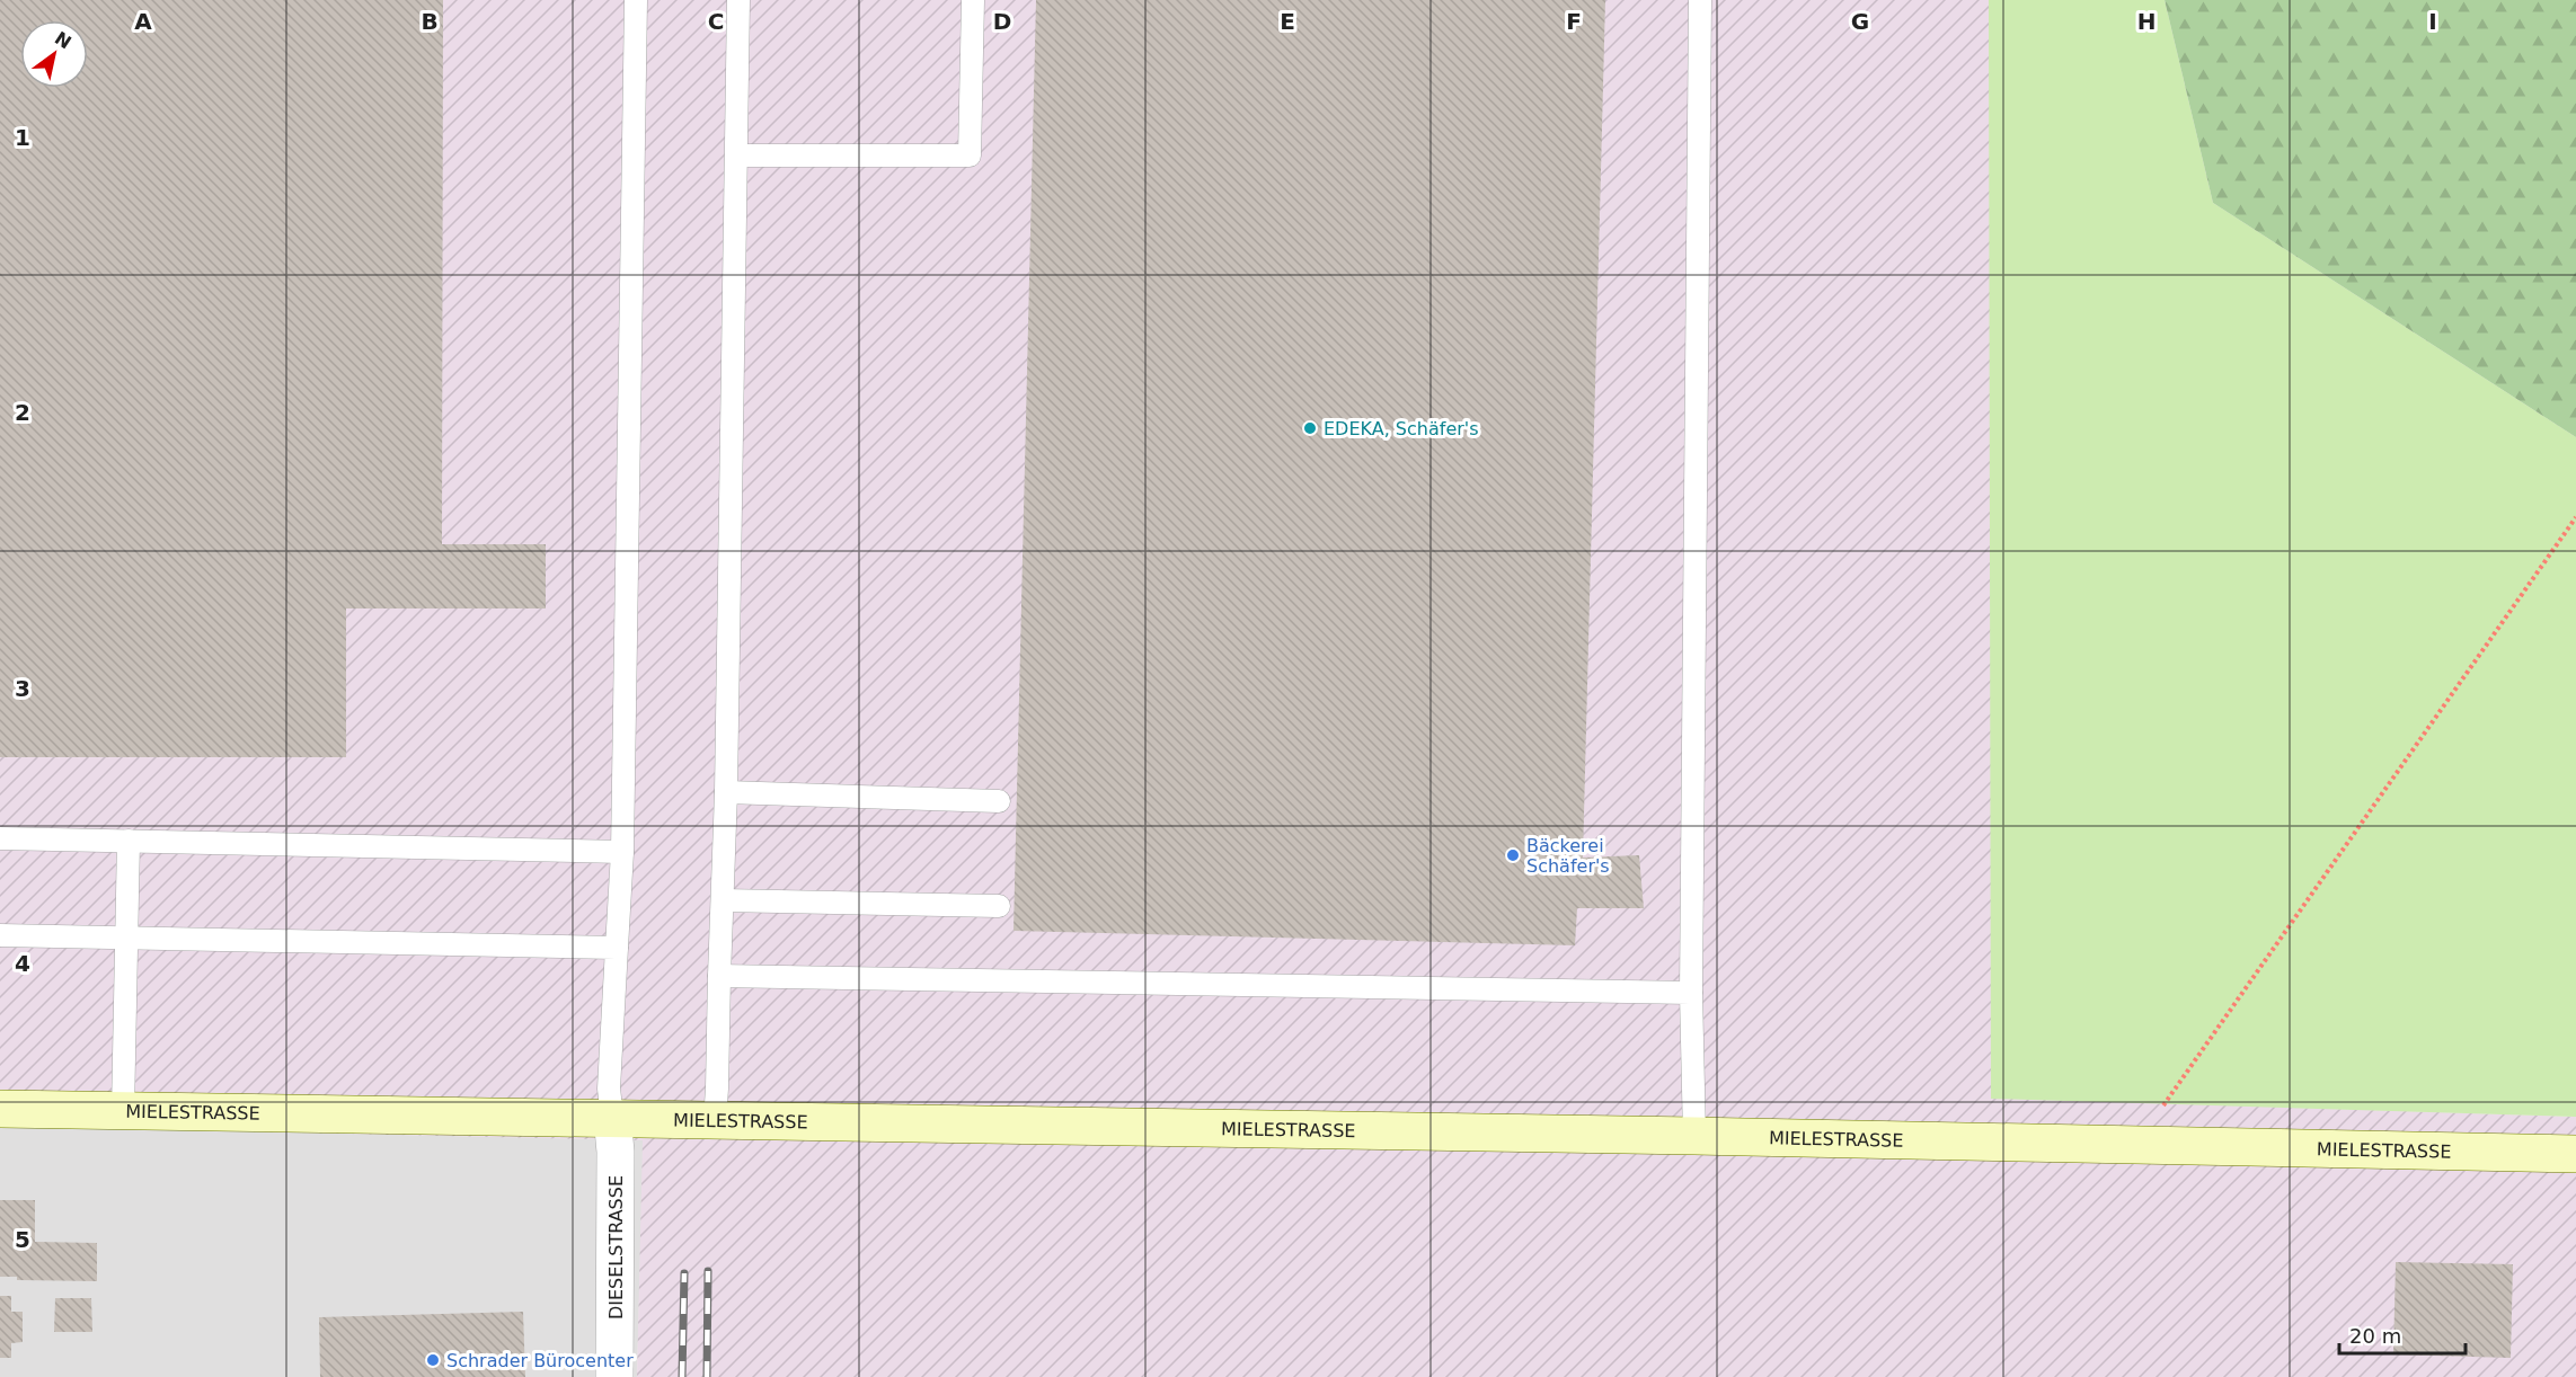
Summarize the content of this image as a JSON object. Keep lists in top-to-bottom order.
{
  "streets": {
    "street": ["MIELESTRASSE", "DIESELSTRASSE"]
  },
  "crossings": [
    ["MIELESTRASSE", "DIESELSTRASSE"]
  ],
  "places": ["EDEKA, Schäfer's", "Bäckerei Schäfer's", "Schrader Bürocenter"],
  "scale_bar": "20 m",
  "north": "top right",
  "grid": {
    "columns": [
      "A",
      "B",
      "C",
      "D",
      "E",
      "F",
      "G",
      "H",
      "I"
    ],
    "rows": [
      "1",
      "2",
      "3",
      "4",
      "5"
    ]
  }
}
